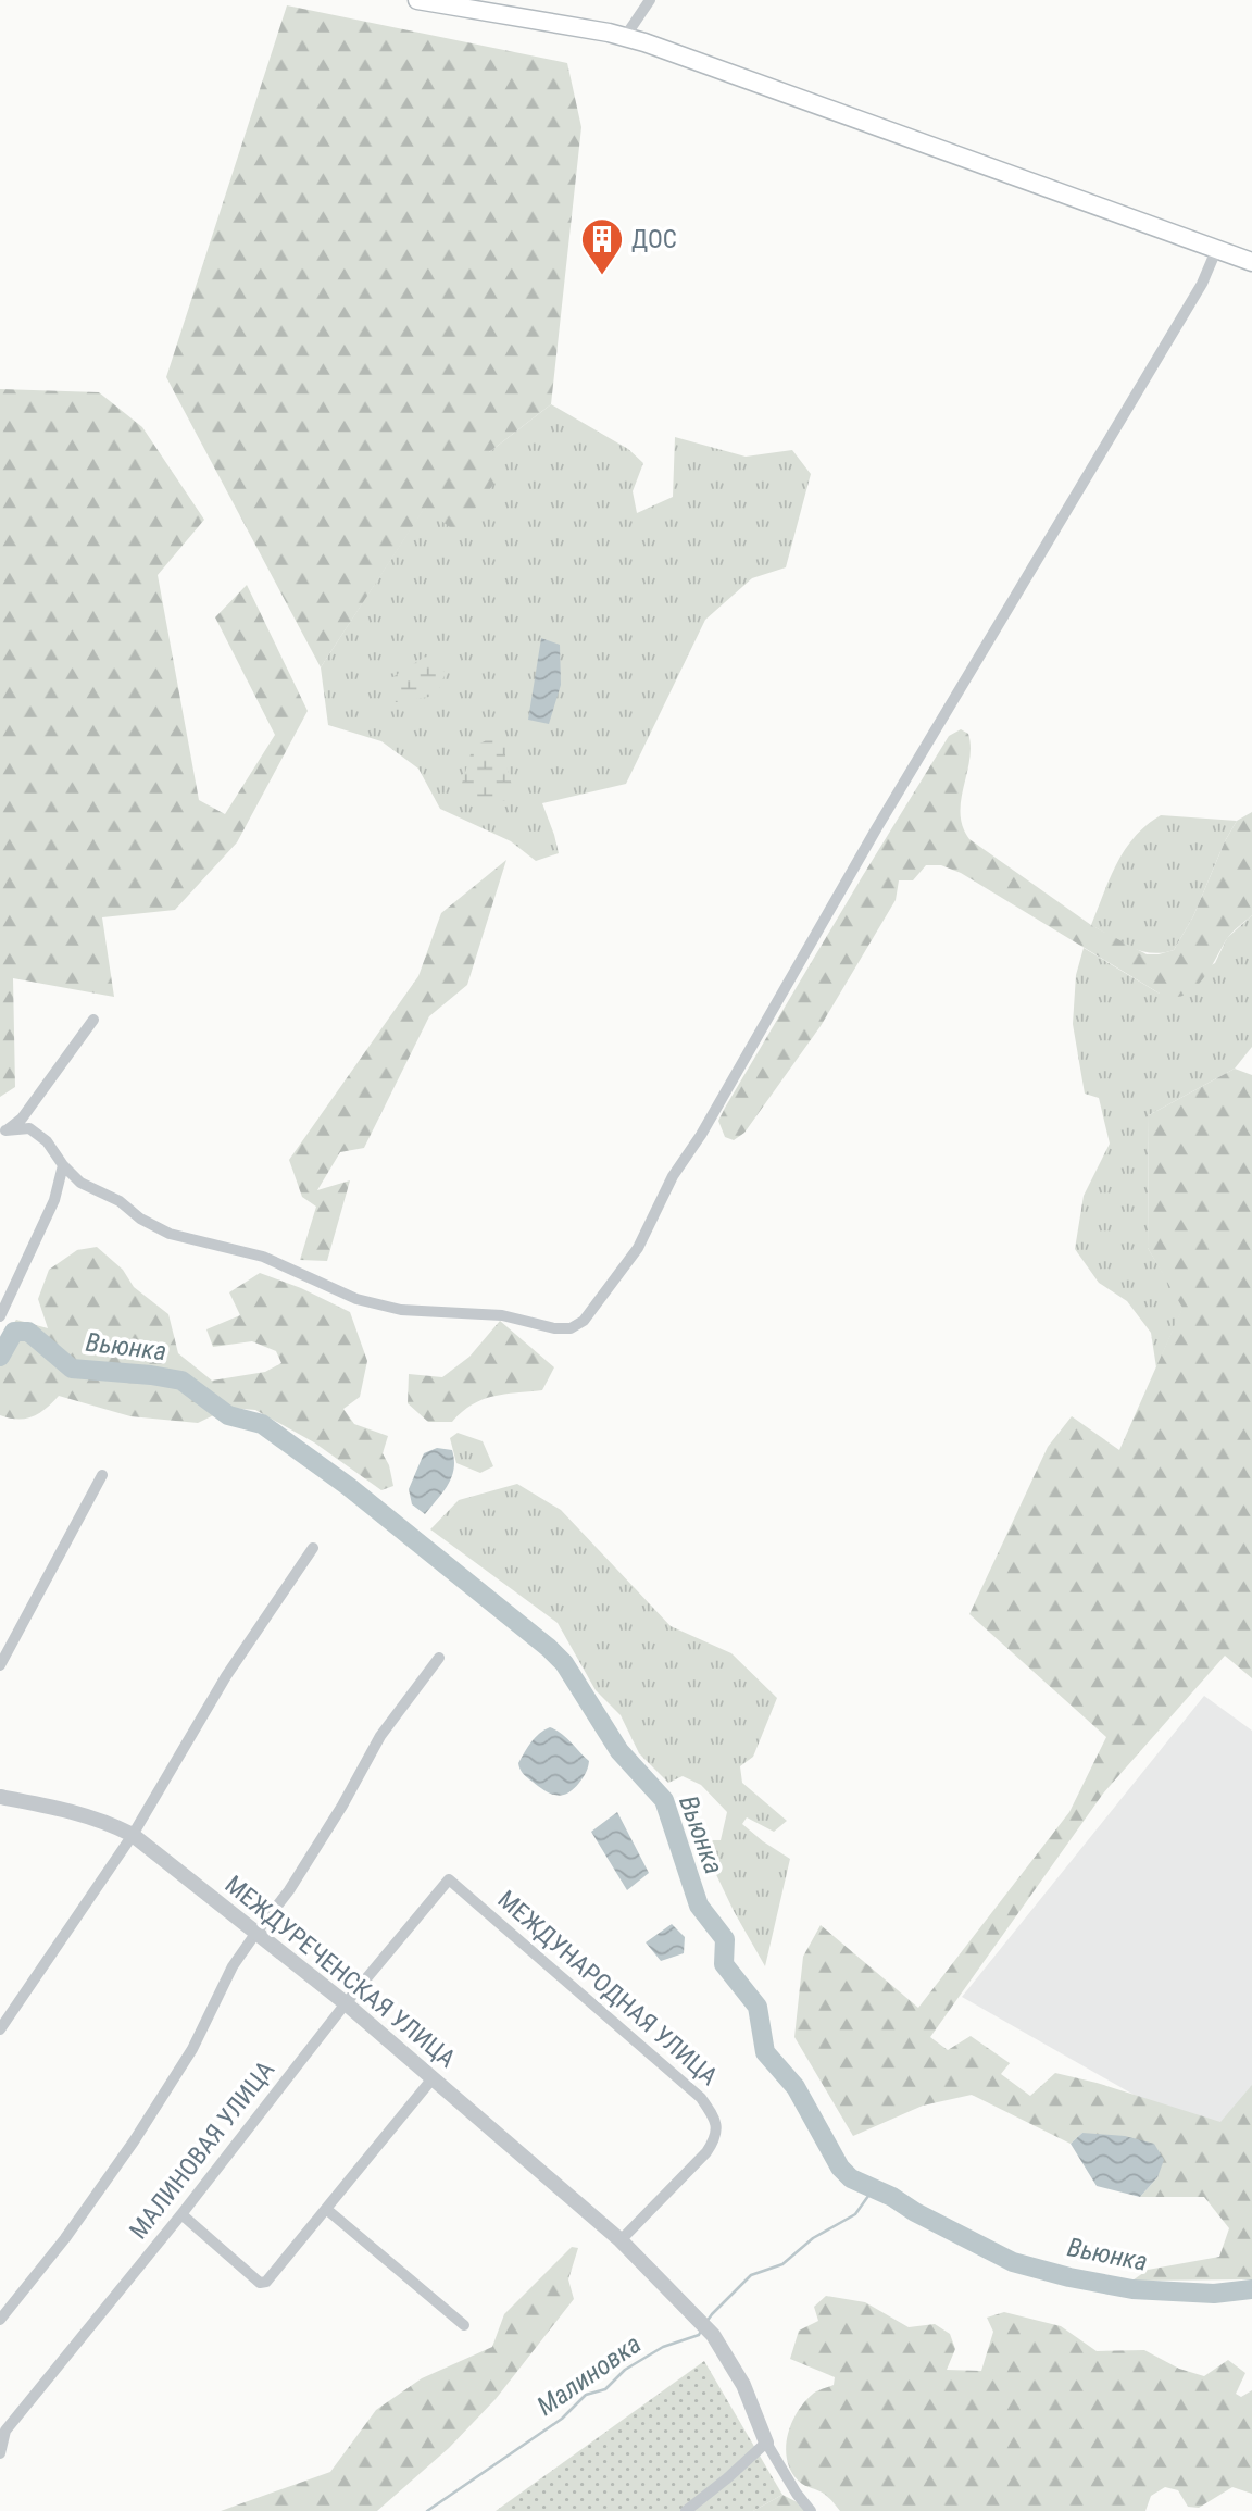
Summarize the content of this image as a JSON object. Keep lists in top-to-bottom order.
{
  "streets": {
    "street": ["МЕЖДУРЕЧЕНСКАЯ УЛИЦА", "МЕЖДУНАРОДНАЯ УЛИЦА", "МАЛИНОВАЯ УЛИЦА"]
  },
  "crossings": [
    ["МЕЖДУРЕЧЕНСКАЯ УЛИЦА", "МЕЖДУНАРОДНАЯ УЛИЦА"],
    ["МЕЖДУРЕЧЕНСКАЯ УЛИЦА", "МАЛИНОВАЯ УЛИЦА"],
    ["МЕЖДУНАРОДНАЯ УЛИЦА", "МАЛИНОВАЯ УЛИЦА"]
  ],
  "water": ["Вьюнка", "Малиновка"],
  "places": {
    "building": ["ДОС"]
  }
}
